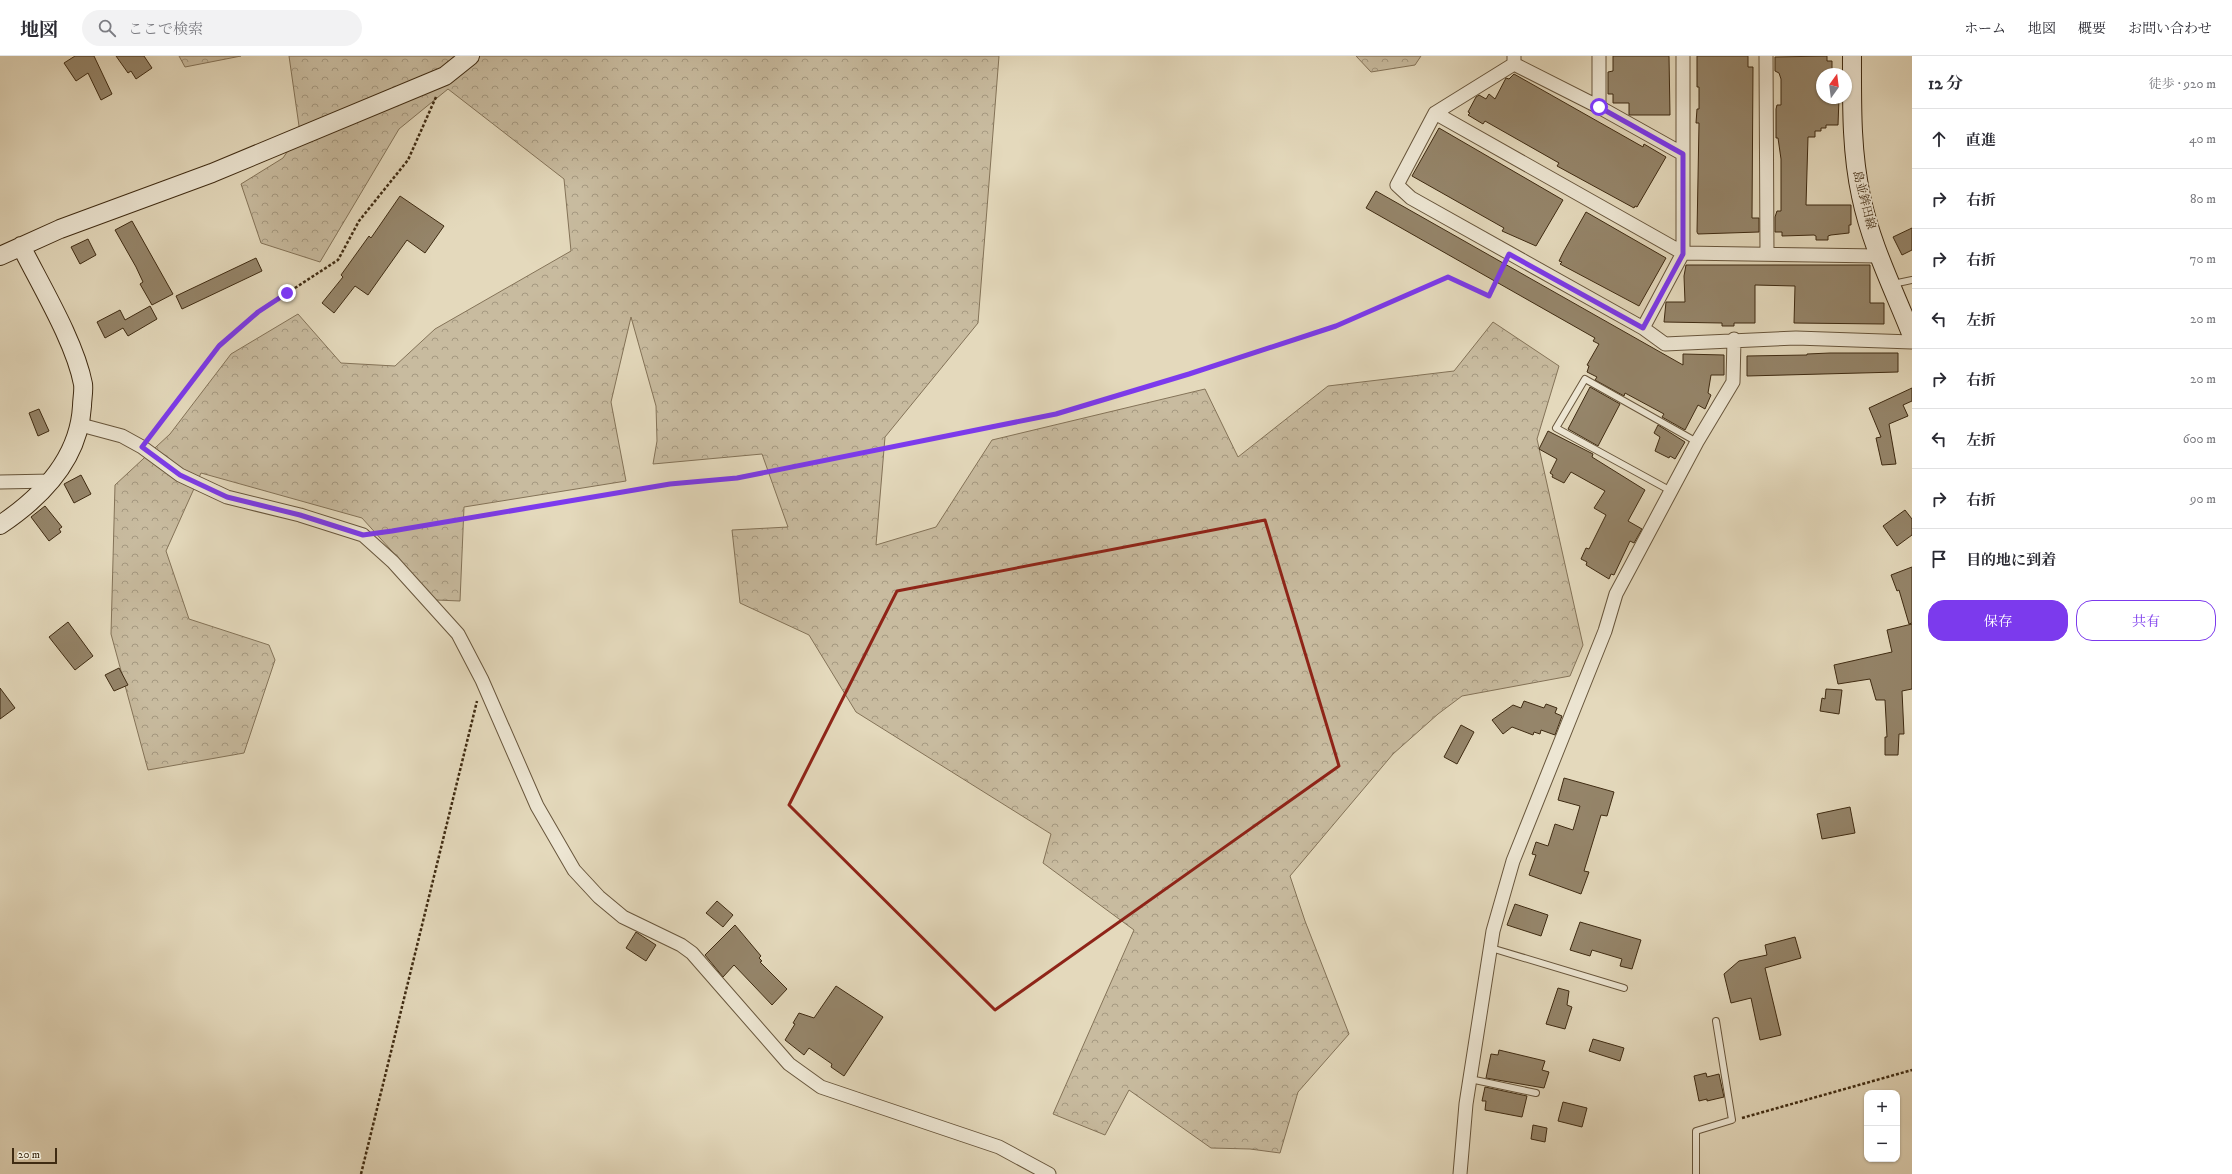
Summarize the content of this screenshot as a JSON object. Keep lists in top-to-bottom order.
{
  "streets": {
    "street": ["島並鉾田線"]
  },
  "scale_bar": "20 m",
  "north": "top",
  "page": {
    "header": "地図",
    "search": "ここで検索",
    "nav": [
      "ホーム",
      "地図",
      "概要",
      "お問い合わせ"
    ],
    "heading": ["12 分", "徒歩 · 920 m"],
    "list": [
      ["直進", "40 m"],
      ["右折", "80 m"],
      ["右折", "70 m"],
      ["左折", "20 m"],
      ["右折", "20 m"],
      ["左折", "600 m"],
      ["右折", "90 m"],
      "目的地に到着"
    ],
    "buttons": ["保存", "共有"],
    "map_buttons": ["+", "−"],
    "scale": "20 m"
  }
}
